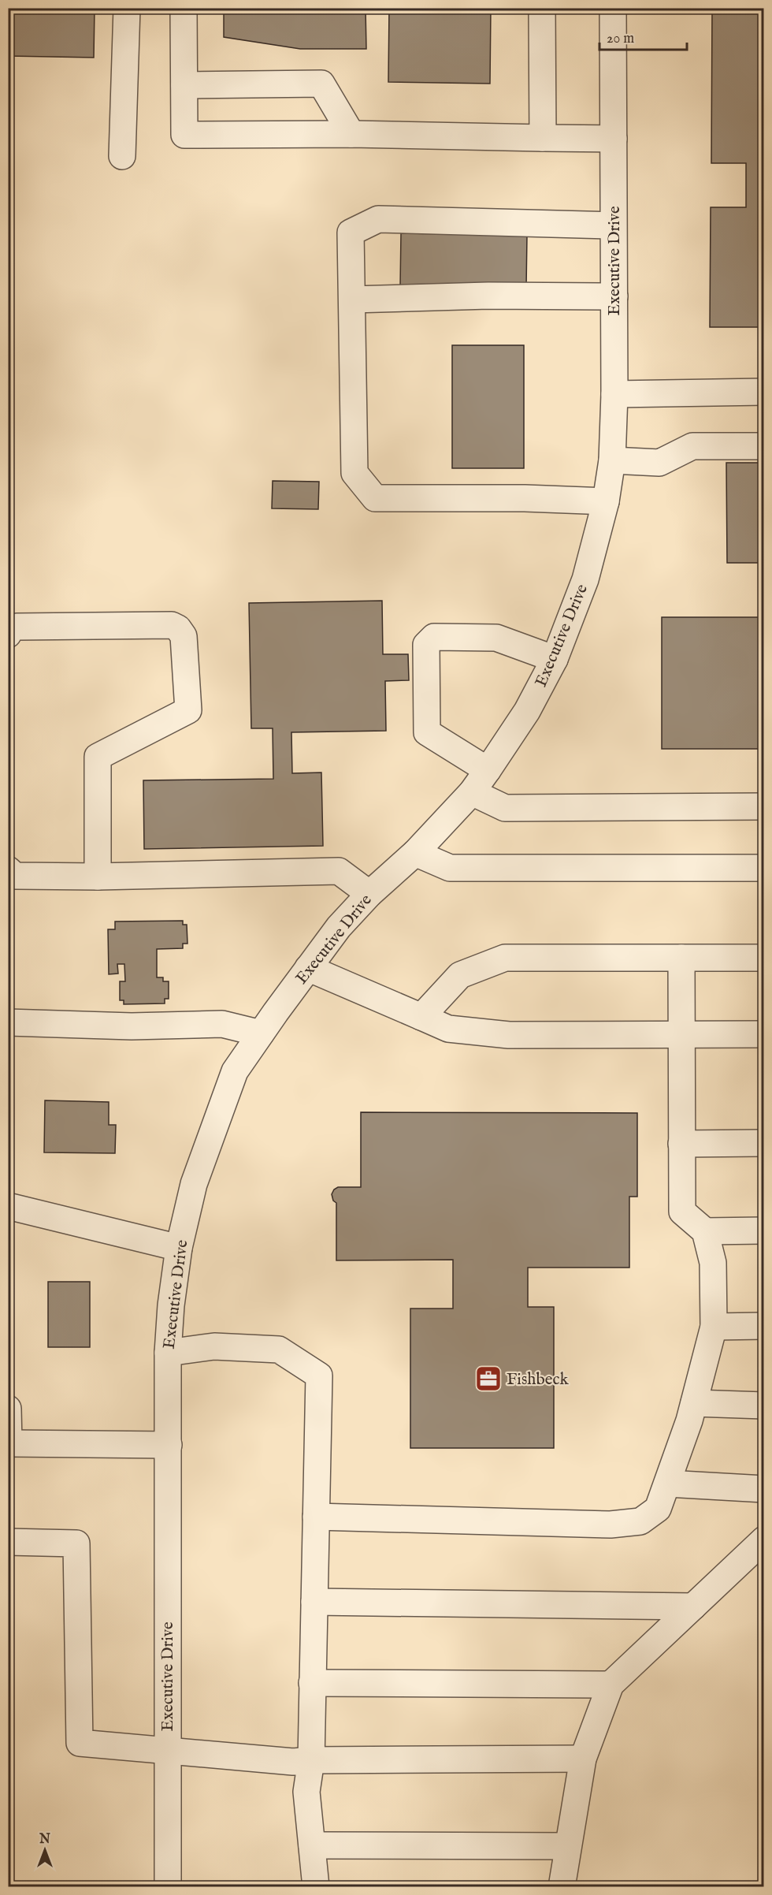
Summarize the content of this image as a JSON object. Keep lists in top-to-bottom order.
{
  "streets": {
    "street": ["Executive Drive"]
  },
  "places": {
    "office": ["Fishbeck"]
  },
  "scale_bar": "20 m",
  "north": "top"
}
